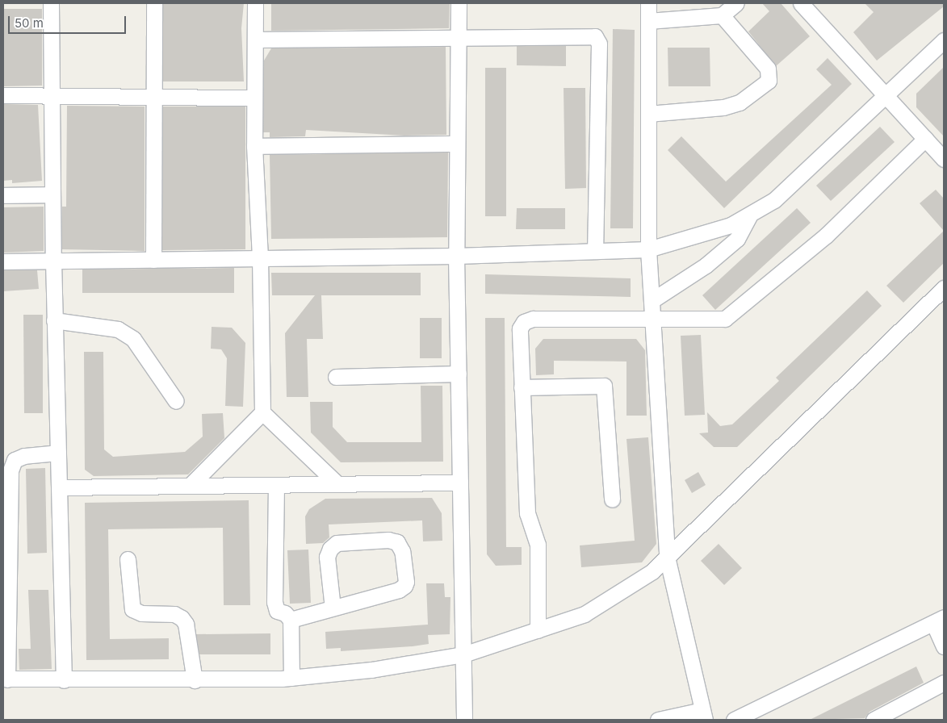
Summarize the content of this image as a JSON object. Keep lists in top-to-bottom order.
{
  "scale_bar": "50 m"
}
